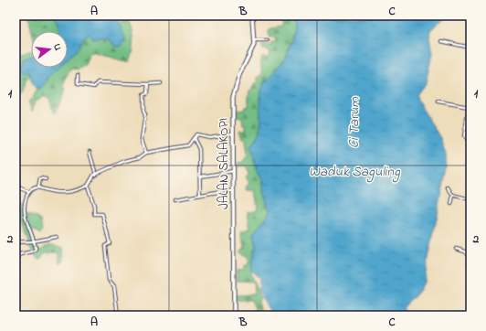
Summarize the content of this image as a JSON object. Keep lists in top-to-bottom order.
{
  "streets": {
    "street": ["JALAN SALAKOPI"]
  },
  "water": ["Ci Tarum", "Waduk Saguling"],
  "north": "right",
  "grid": {
    "columns": ["A", "B", "C"],
    "rows": ["1", "2"]
  }
}
